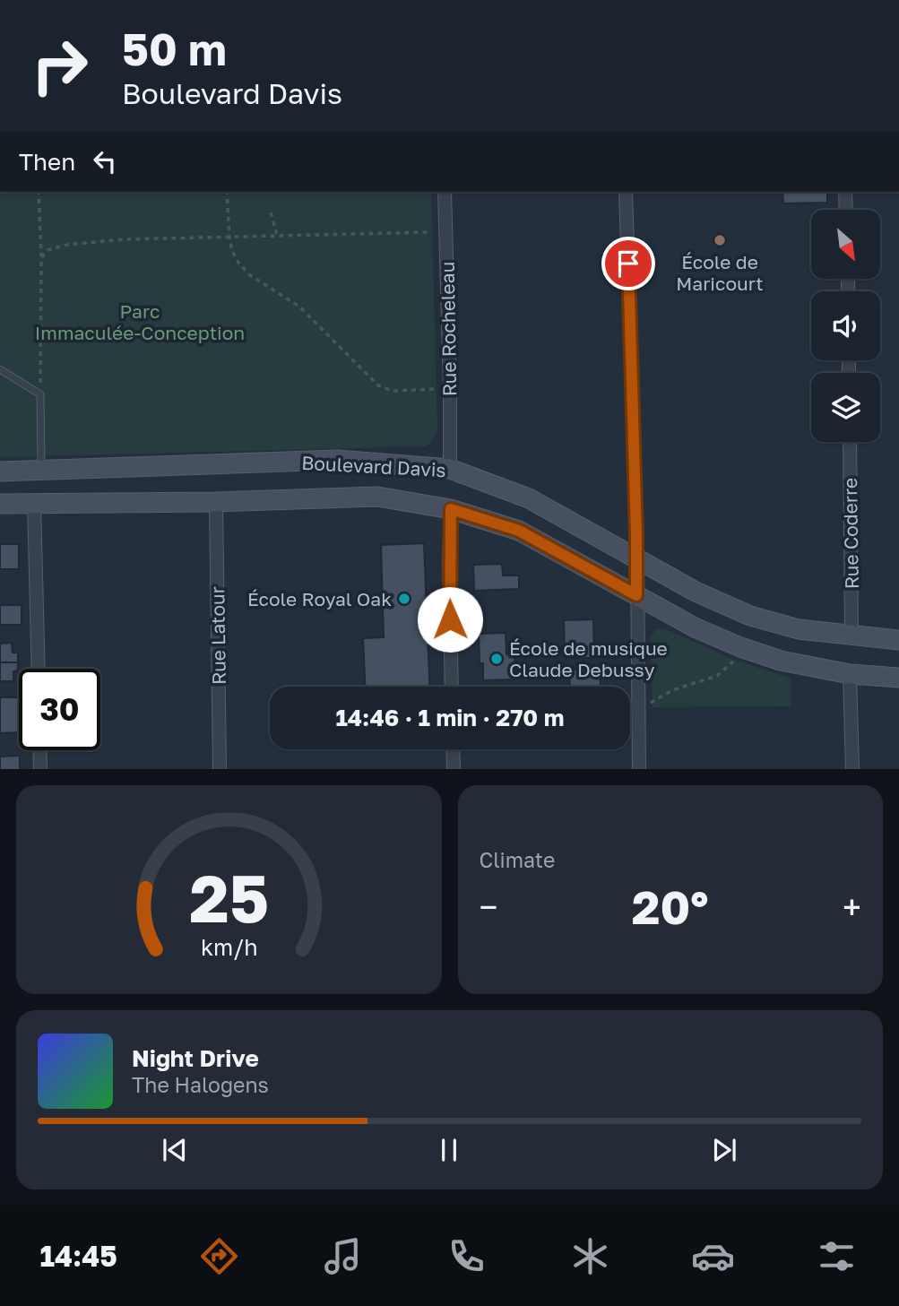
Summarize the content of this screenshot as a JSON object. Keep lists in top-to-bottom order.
{
  "streets": {
    "street": [
      "Rue Rocheleau",
      "Boulevard Davis",
      "Rue Coderre",
      "Rue Latour"
    ]
  },
  "crossings": [
    ["Rue Rocheleau", "Boulevard Davis"],
    ["Boulevard Davis", "Rue Coderre"],
    ["Boulevard Davis", "Rue Latour"]
  ],
  "parks": ["Parc Immaculée-Conception"],
  "places": ["École de Maricourt", "École Royal Oak", "École de musique Claude Debussy"],
  "north": "bottom right",
  "page": {
    "turn": ["50 m", "Boulevard Davis"],
    "then": "Then",
    "limit": "30",
    "trip": "14:46 · 1 min · 270 m",
    "tile": "Climate",
    "heat": ["−", "20°", "+"],
    "song": ["Night Drive", "The Halogens"],
    "tabs": "14:45",
    "gauge": ["25", "km/h"]
  }
}
